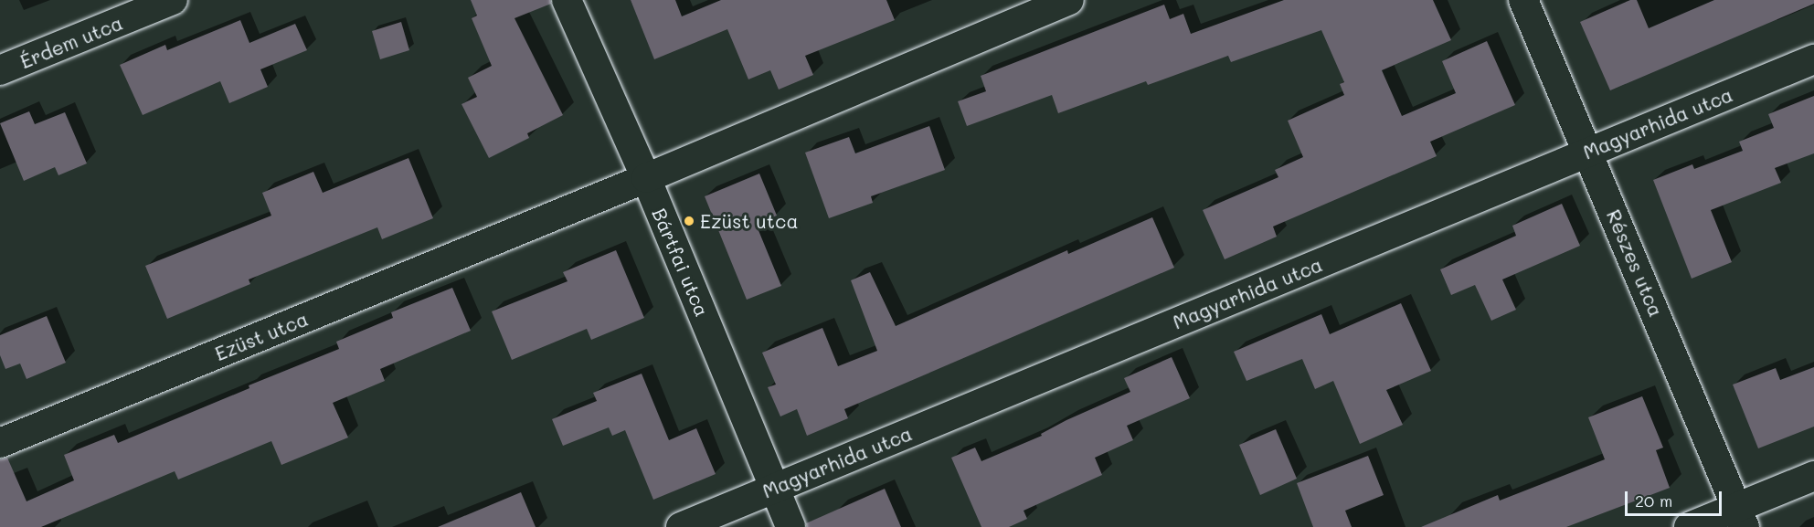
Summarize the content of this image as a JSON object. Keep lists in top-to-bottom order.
{
  "streets": {
    "street": [
      "Érdem utca",
      "Magyarhida utca",
      "Bártfai utca",
      "Részes utca",
      "Ezüst utca"
    ]
  },
  "crossings": [
    ["Magyarhida utca", "Bártfai utca"],
    ["Magyarhida utca", "Részes utca"],
    ["Bártfai utca", "Ezüst utca"]
  ],
  "places": ["Ezüst utca"],
  "scale_bar": "20 m"
}
